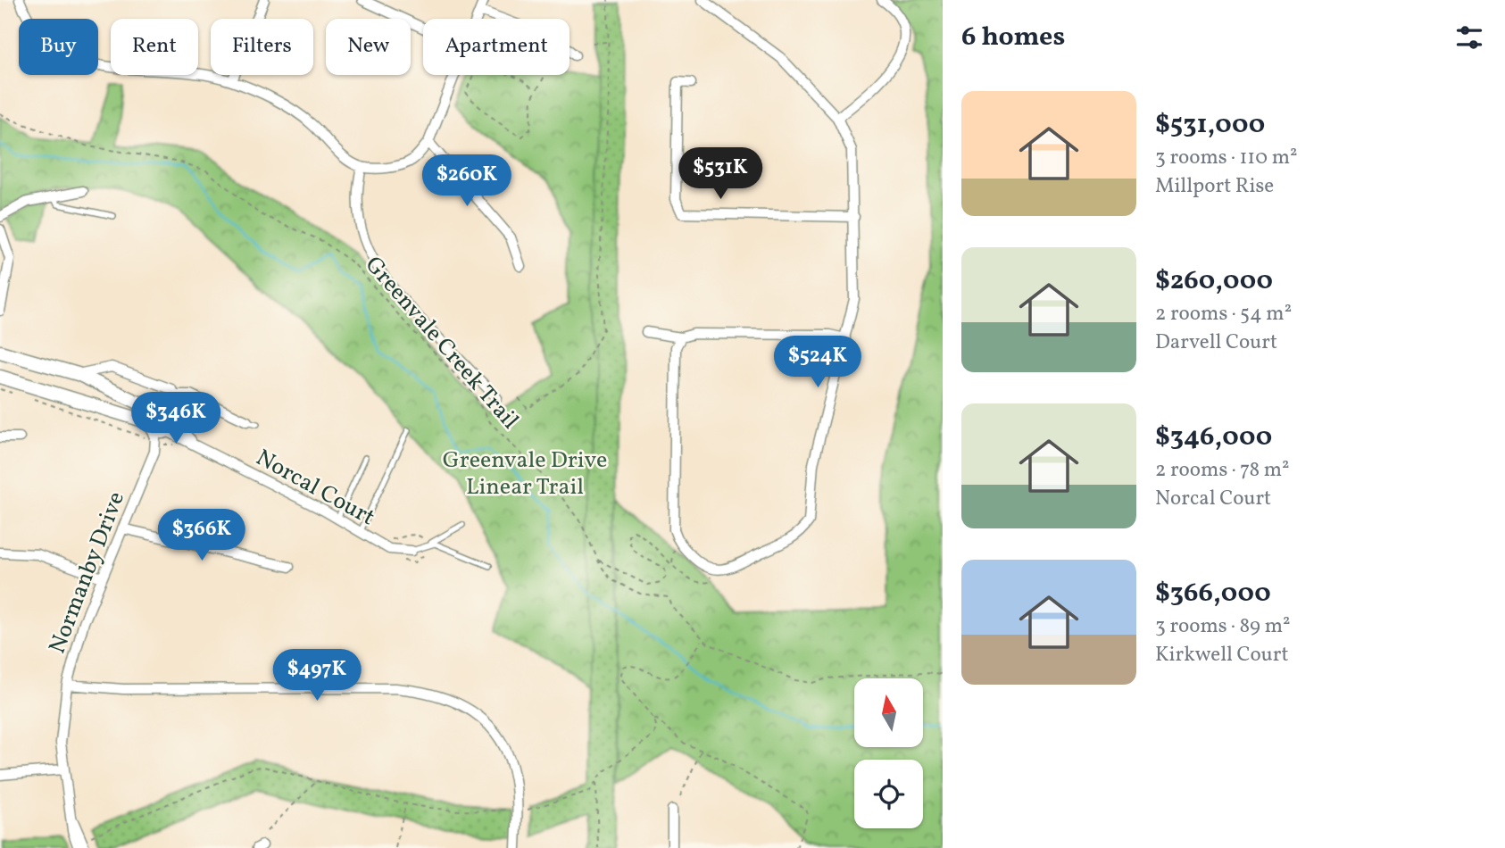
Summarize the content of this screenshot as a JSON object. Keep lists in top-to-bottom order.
{
  "streets": {
    "street": ["Norcal Court", "Normanby Drive"],
    "path": ["Greenvale Creek Trail"]
  },
  "crossings": [
    ["Norcal Court", "Normanby Drive"]
  ],
  "parks": ["Greenvale Drive Linear Trail"],
  "north": "top",
  "page": {
    "heading": "6 homes",
    "chip": [
      "Buy",
      "Rent",
      "Filters",
      "New",
      "Apartment"
    ],
    "list": [
      {
        "name": "$531,000",
        "note": "3 rooms · 110 m² · Millport Rise"
      },
      {
        "name": "$260,000",
        "note": "2 rooms · 54 m² · Darvell Court"
      },
      {
        "name": "$346,000",
        "note": "2 rooms · 78 m² · Norcal Court"
      },
      {
        "name": "$366,000",
        "note": "3 rooms · 89 m² · Kirkwell Court"
      }
    ],
    "price": [
      "$531K",
      "$260K",
      "$524K",
      "$346K",
      "$366K",
      "$497K"
    ]
  }
}
